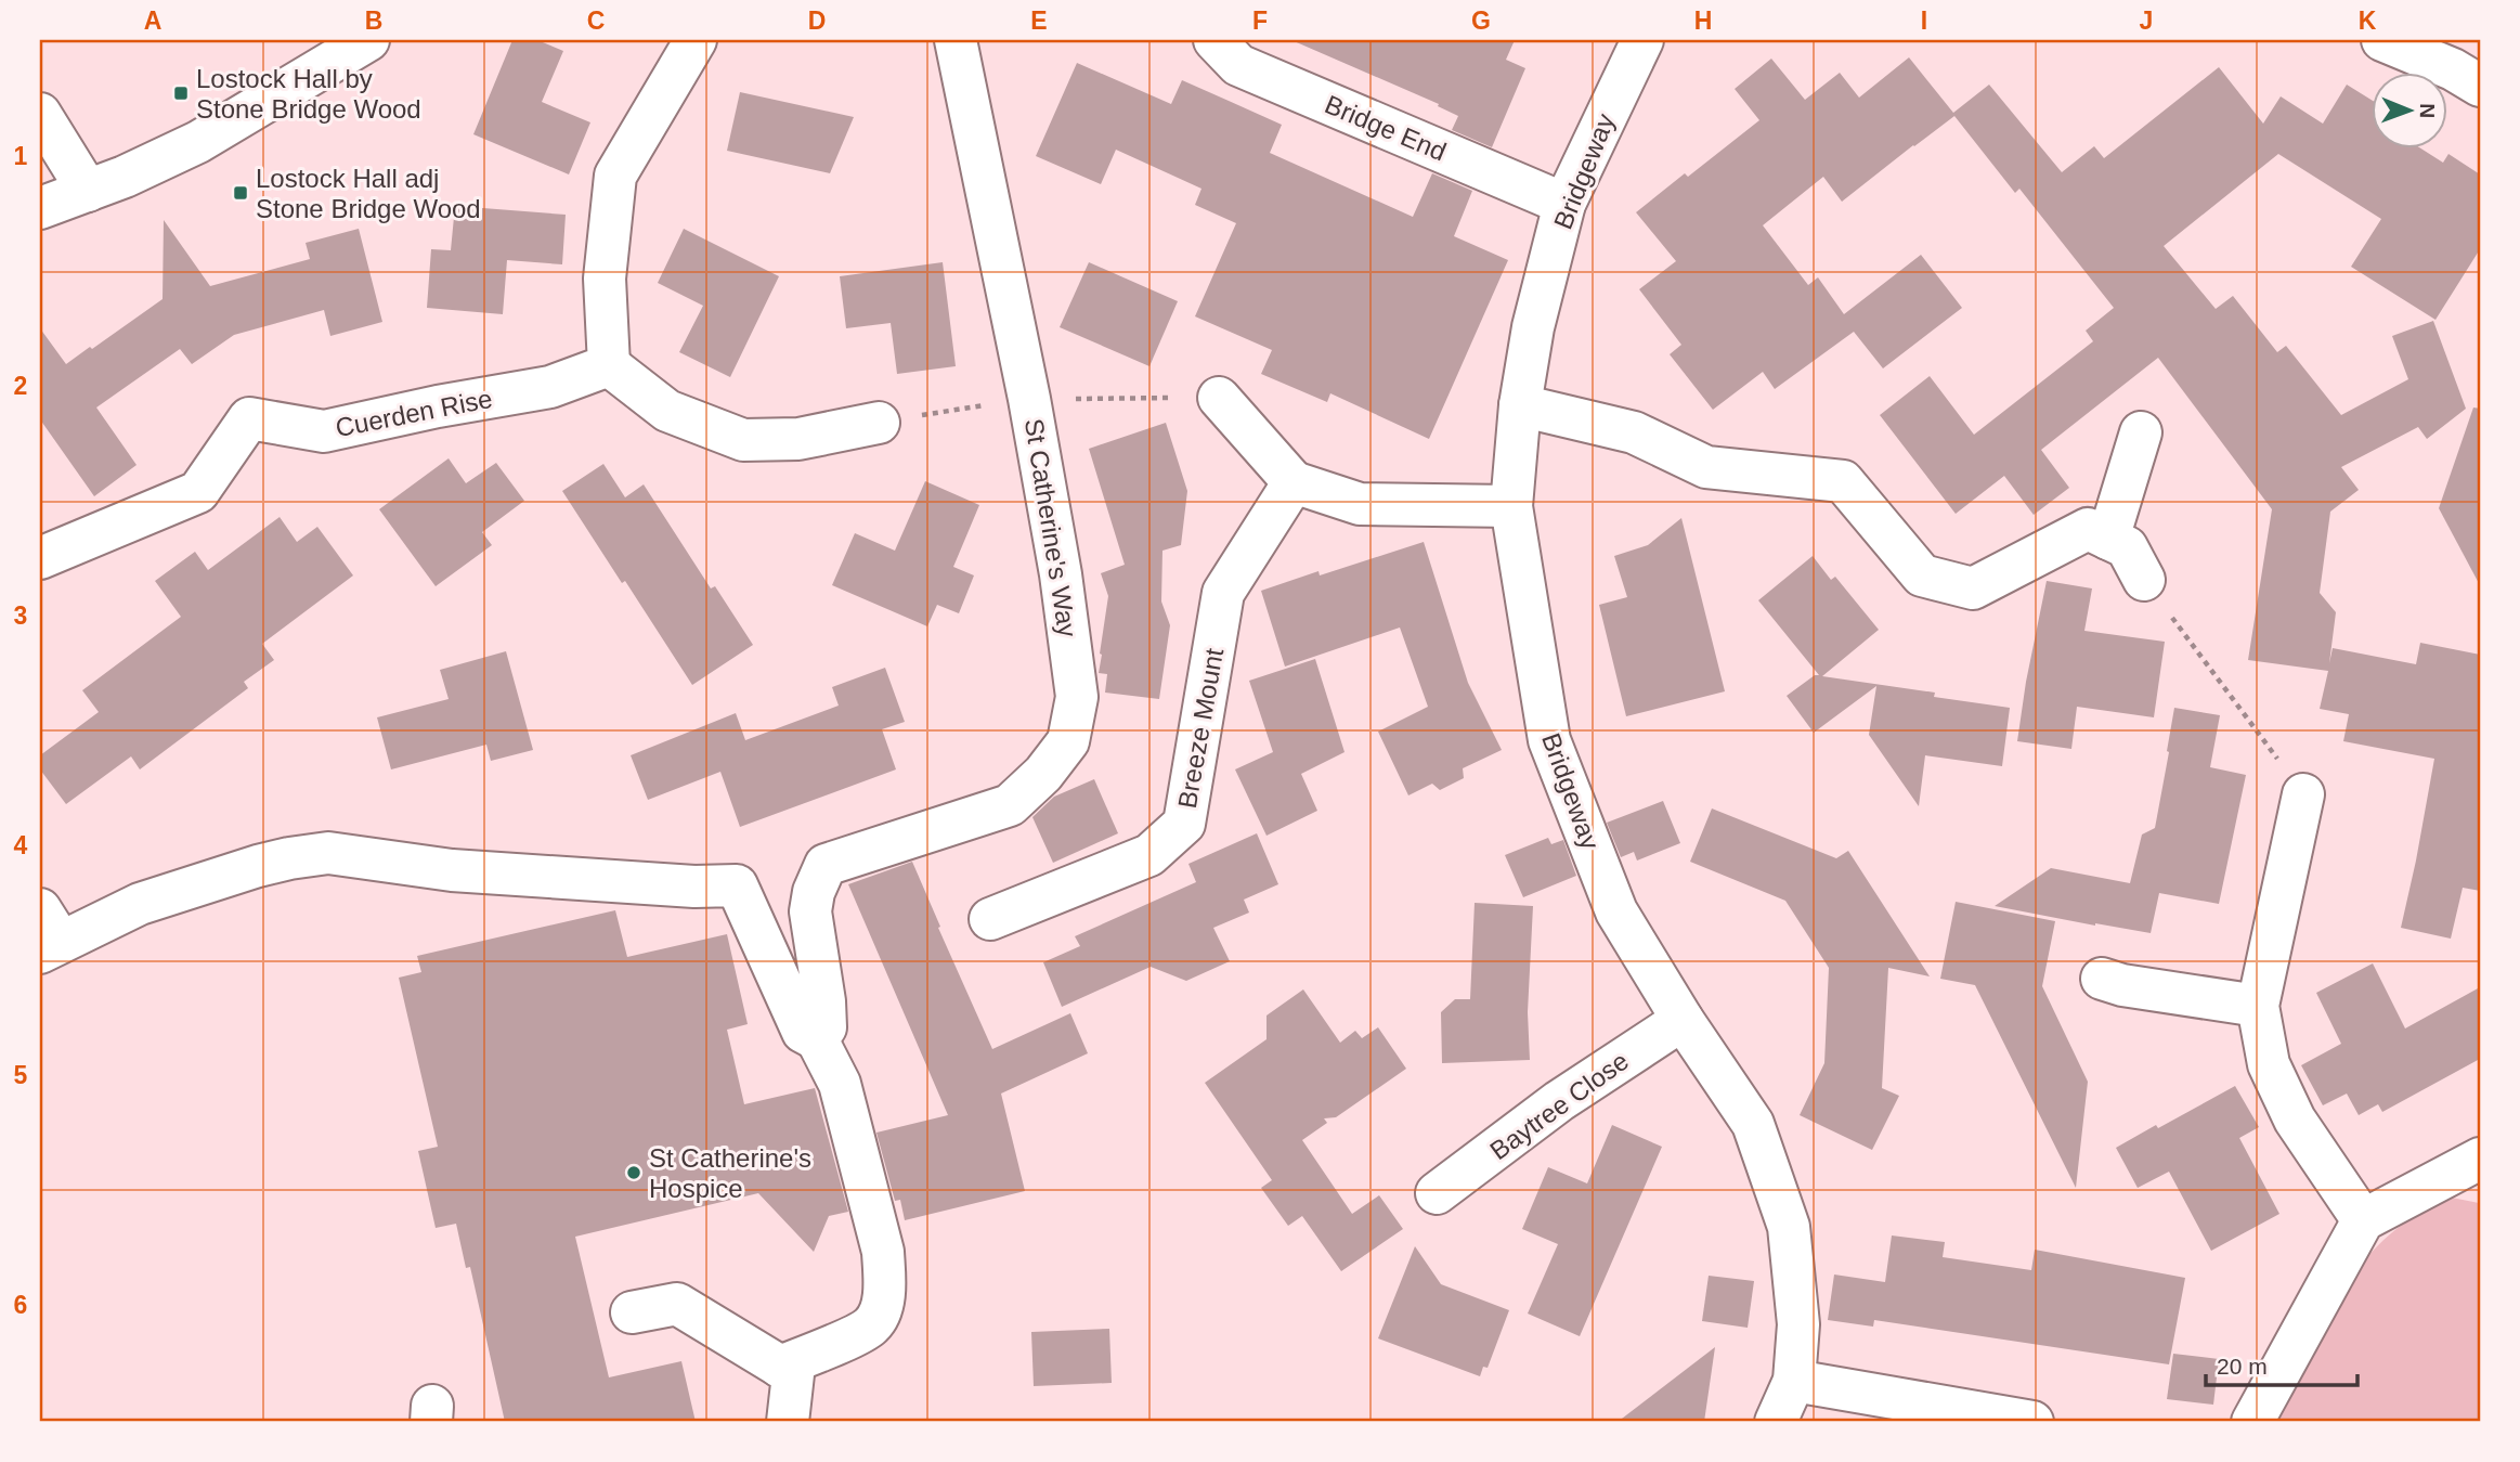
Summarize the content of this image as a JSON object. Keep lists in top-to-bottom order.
{
  "streets": {
    "street": [
      "Bridge End",
      "Bridgeway",
      "Cuerden Rise",
      "St Catherine's Way",
      "Breeze Mount",
      "Baytree Close"
    ]
  },
  "crossings": [
    ["Bridge End", "Bridgeway"],
    ["Bridgeway", "Baytree Close"]
  ],
  "places": {
    "transit": ["Lostock Hall by Stone Bridge Wood", "Lostock Hall adj Stone Bridge Wood"],
    "other": ["St Catherine's Hospice"]
  },
  "scale_bar": "20 m",
  "north": "right",
  "grid": {
    "columns": [
      "A",
      "B",
      "C",
      "D",
      "E",
      "F",
      "G",
      "H",
      "I",
      "J",
      "K"
    ],
    "rows": [
      "1",
      "2",
      "3",
      "4",
      "5",
      "6"
    ]
  }
}
